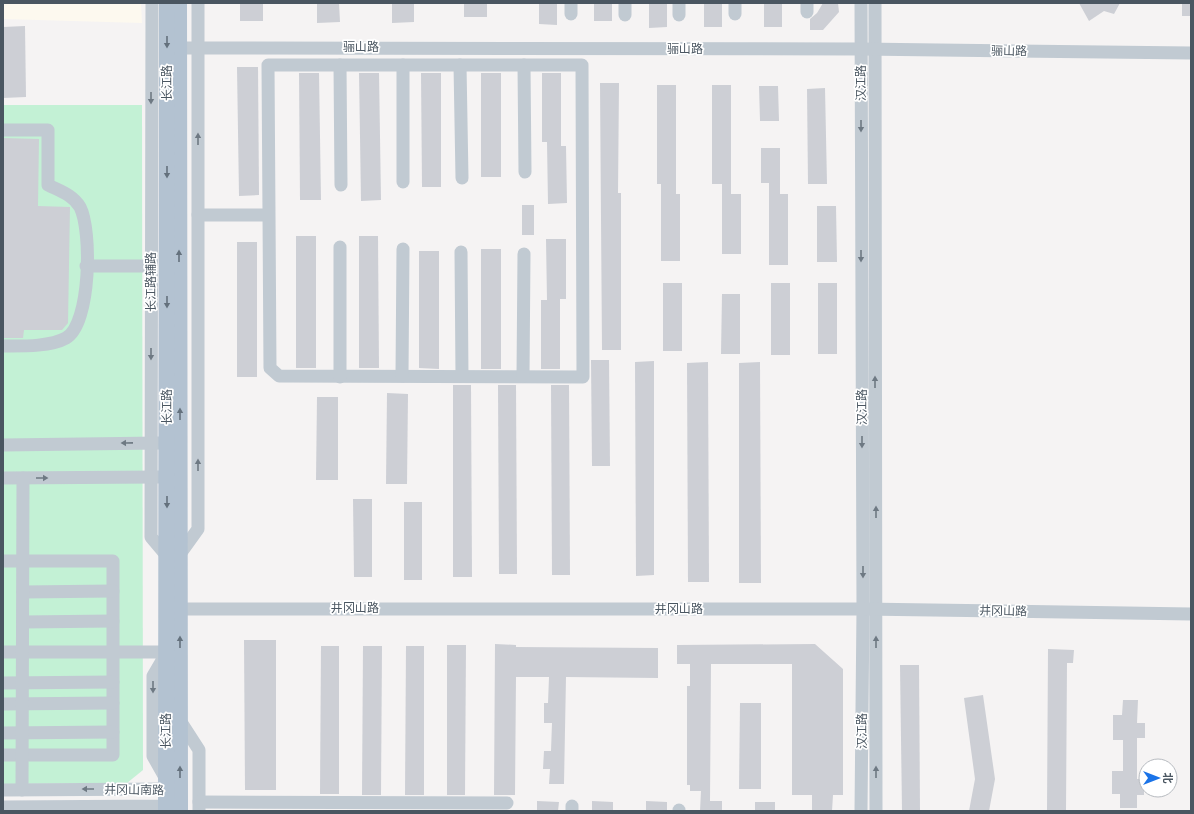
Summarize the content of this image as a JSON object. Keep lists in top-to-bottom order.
{
  "streets": {
    "main road": ["长江路"],
    "street": [
      "骊山路",
      "汉江路",
      "长江路辅路",
      "井冈山路",
      "井冈山南路"
    ]
  },
  "crossings": [
    ["骊山路", "长江路"],
    ["骊山路", "汉江路"],
    ["长江路", "长江路辅路"],
    ["长江路", "井冈山路"],
    ["长江路", "井冈山南路"],
    ["汉江路", "井冈山路"]
  ],
  "north": "right"
}
